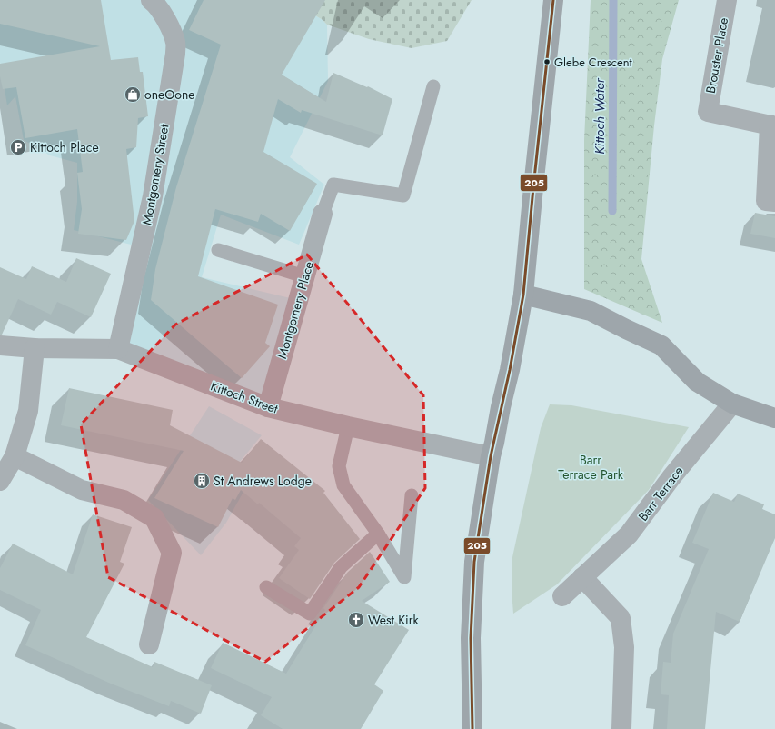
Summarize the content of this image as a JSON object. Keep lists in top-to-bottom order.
{
  "streets": {
    "street": [
      "Brouster Place",
      "Montgomery Street",
      "Montgomery Place",
      "Kittoch Street",
      "Barr Terrace"
    ]
  },
  "crossings": [
    ["Montgomery Street", "Kittoch Street"],
    ["Montgomery Place", "Kittoch Street"]
  ],
  "water": ["Kittoch Water"],
  "parks": ["Barr Terrace Park"],
  "places": {
    "other": ["Glebe Crescent"],
    "shop": ["oneOone"],
    "parking": ["Kittoch Place"],
    "building": ["St Andrews Lodge"],
    "church": ["West Kirk"]
  },
  "lines": ["transit line 205"]
}
